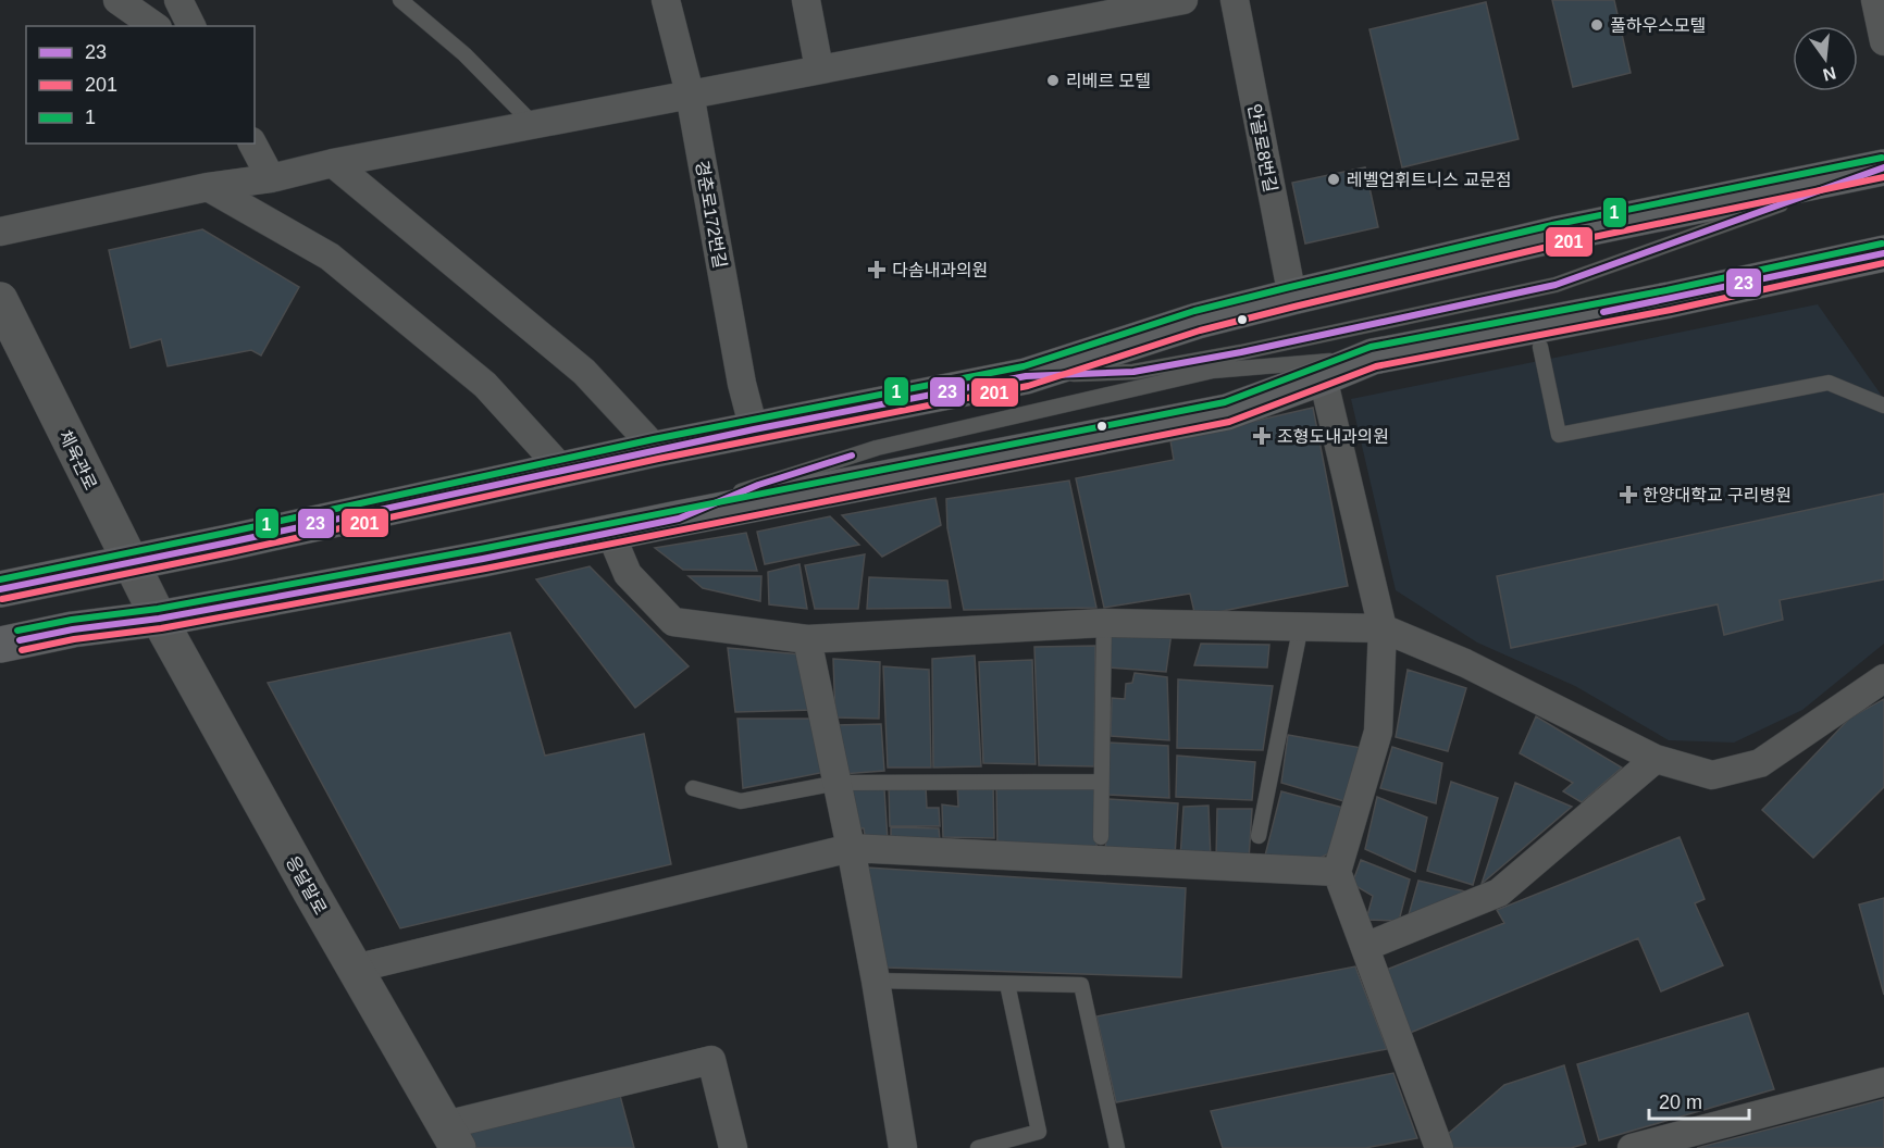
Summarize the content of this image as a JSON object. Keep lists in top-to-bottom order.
{
  "streets": {
    "street": [
      "안골로8번길",
      "경춘로172번길",
      "체육관로",
      "응달말로"
    ]
  },
  "crossings": [
    ["체육관로", "응달말로"]
  ],
  "places": {
    "other": ["풀하우스모텔", "리베르 모텔", "레벨업휘트니스 교문점"],
    "health": ["다솜내과의원", "조형도내과의원", "한양대학교 구리병원"]
  },
  "lines": ["transit line 1", "transit line 23", "transit line 201"],
  "legend": ["23", "201", "1"],
  "scale_bar": "20 m",
  "north": "bottom"
}
